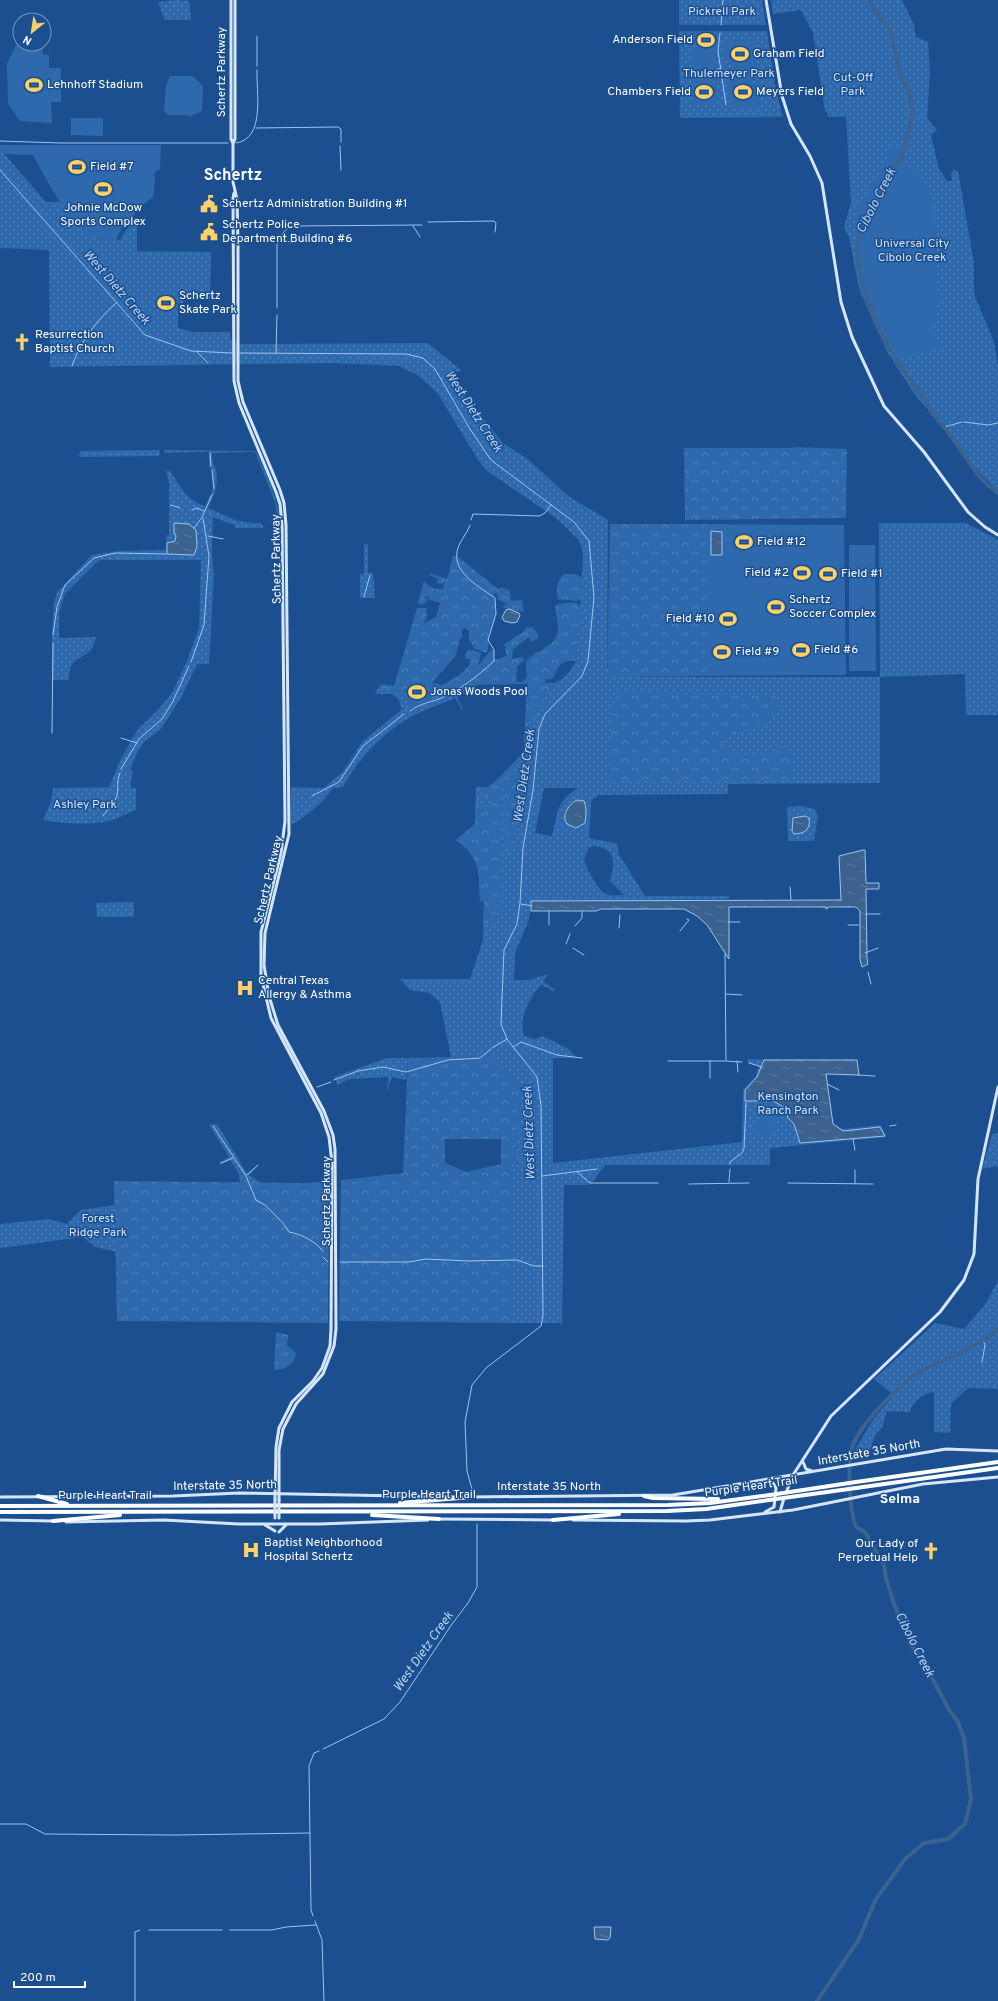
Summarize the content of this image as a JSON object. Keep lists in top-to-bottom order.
{
  "streets": {
    "highway": ["Purple Heart Trail"],
    "main road": ["Schertz Parkway", "Interstate 35 North"]
  },
  "crossings": [
    ["Schertz Parkway", "Interstate 35 North"]
  ],
  "districts": ["Schertz", "Selma"],
  "water": ["Cibolo Creek", "West Dietz Creek"],
  "parks": [
    "Pickrell Park",
    "Thulemeyer Park",
    "Cut-Off Park",
    "Universal City Cibolo Creek",
    "Ashley Park",
    "Kensington Ranch Park",
    "Forest Ridge Park"
  ],
  "places": {
    "sports": [
      "Anderson Field",
      "Graham Field",
      "Lehnhoff Stadium",
      "Chambers Field",
      "Meyers Field",
      "Field #7",
      "Johnie McDow Sports Complex",
      "Schertz Skate Park",
      "Field #12",
      "Field #2",
      "Field #1",
      "Schertz Soccer Complex",
      "Field #10",
      "Field #6",
      "Field #9",
      "Jonas Woods Pool"
    ],
    "public building": ["Schertz Administration Building #1", "Schertz Police Department Building #6"],
    "church": ["Resurrection Baptist Church", "Our Lady of Perpetual Help"],
    "hospital": ["Central Texas Allergy & Asthma", "Baptist Neighborhood Hospital Schertz"]
  },
  "scale_bar": "200 m",
  "north": "bottom left"
}
